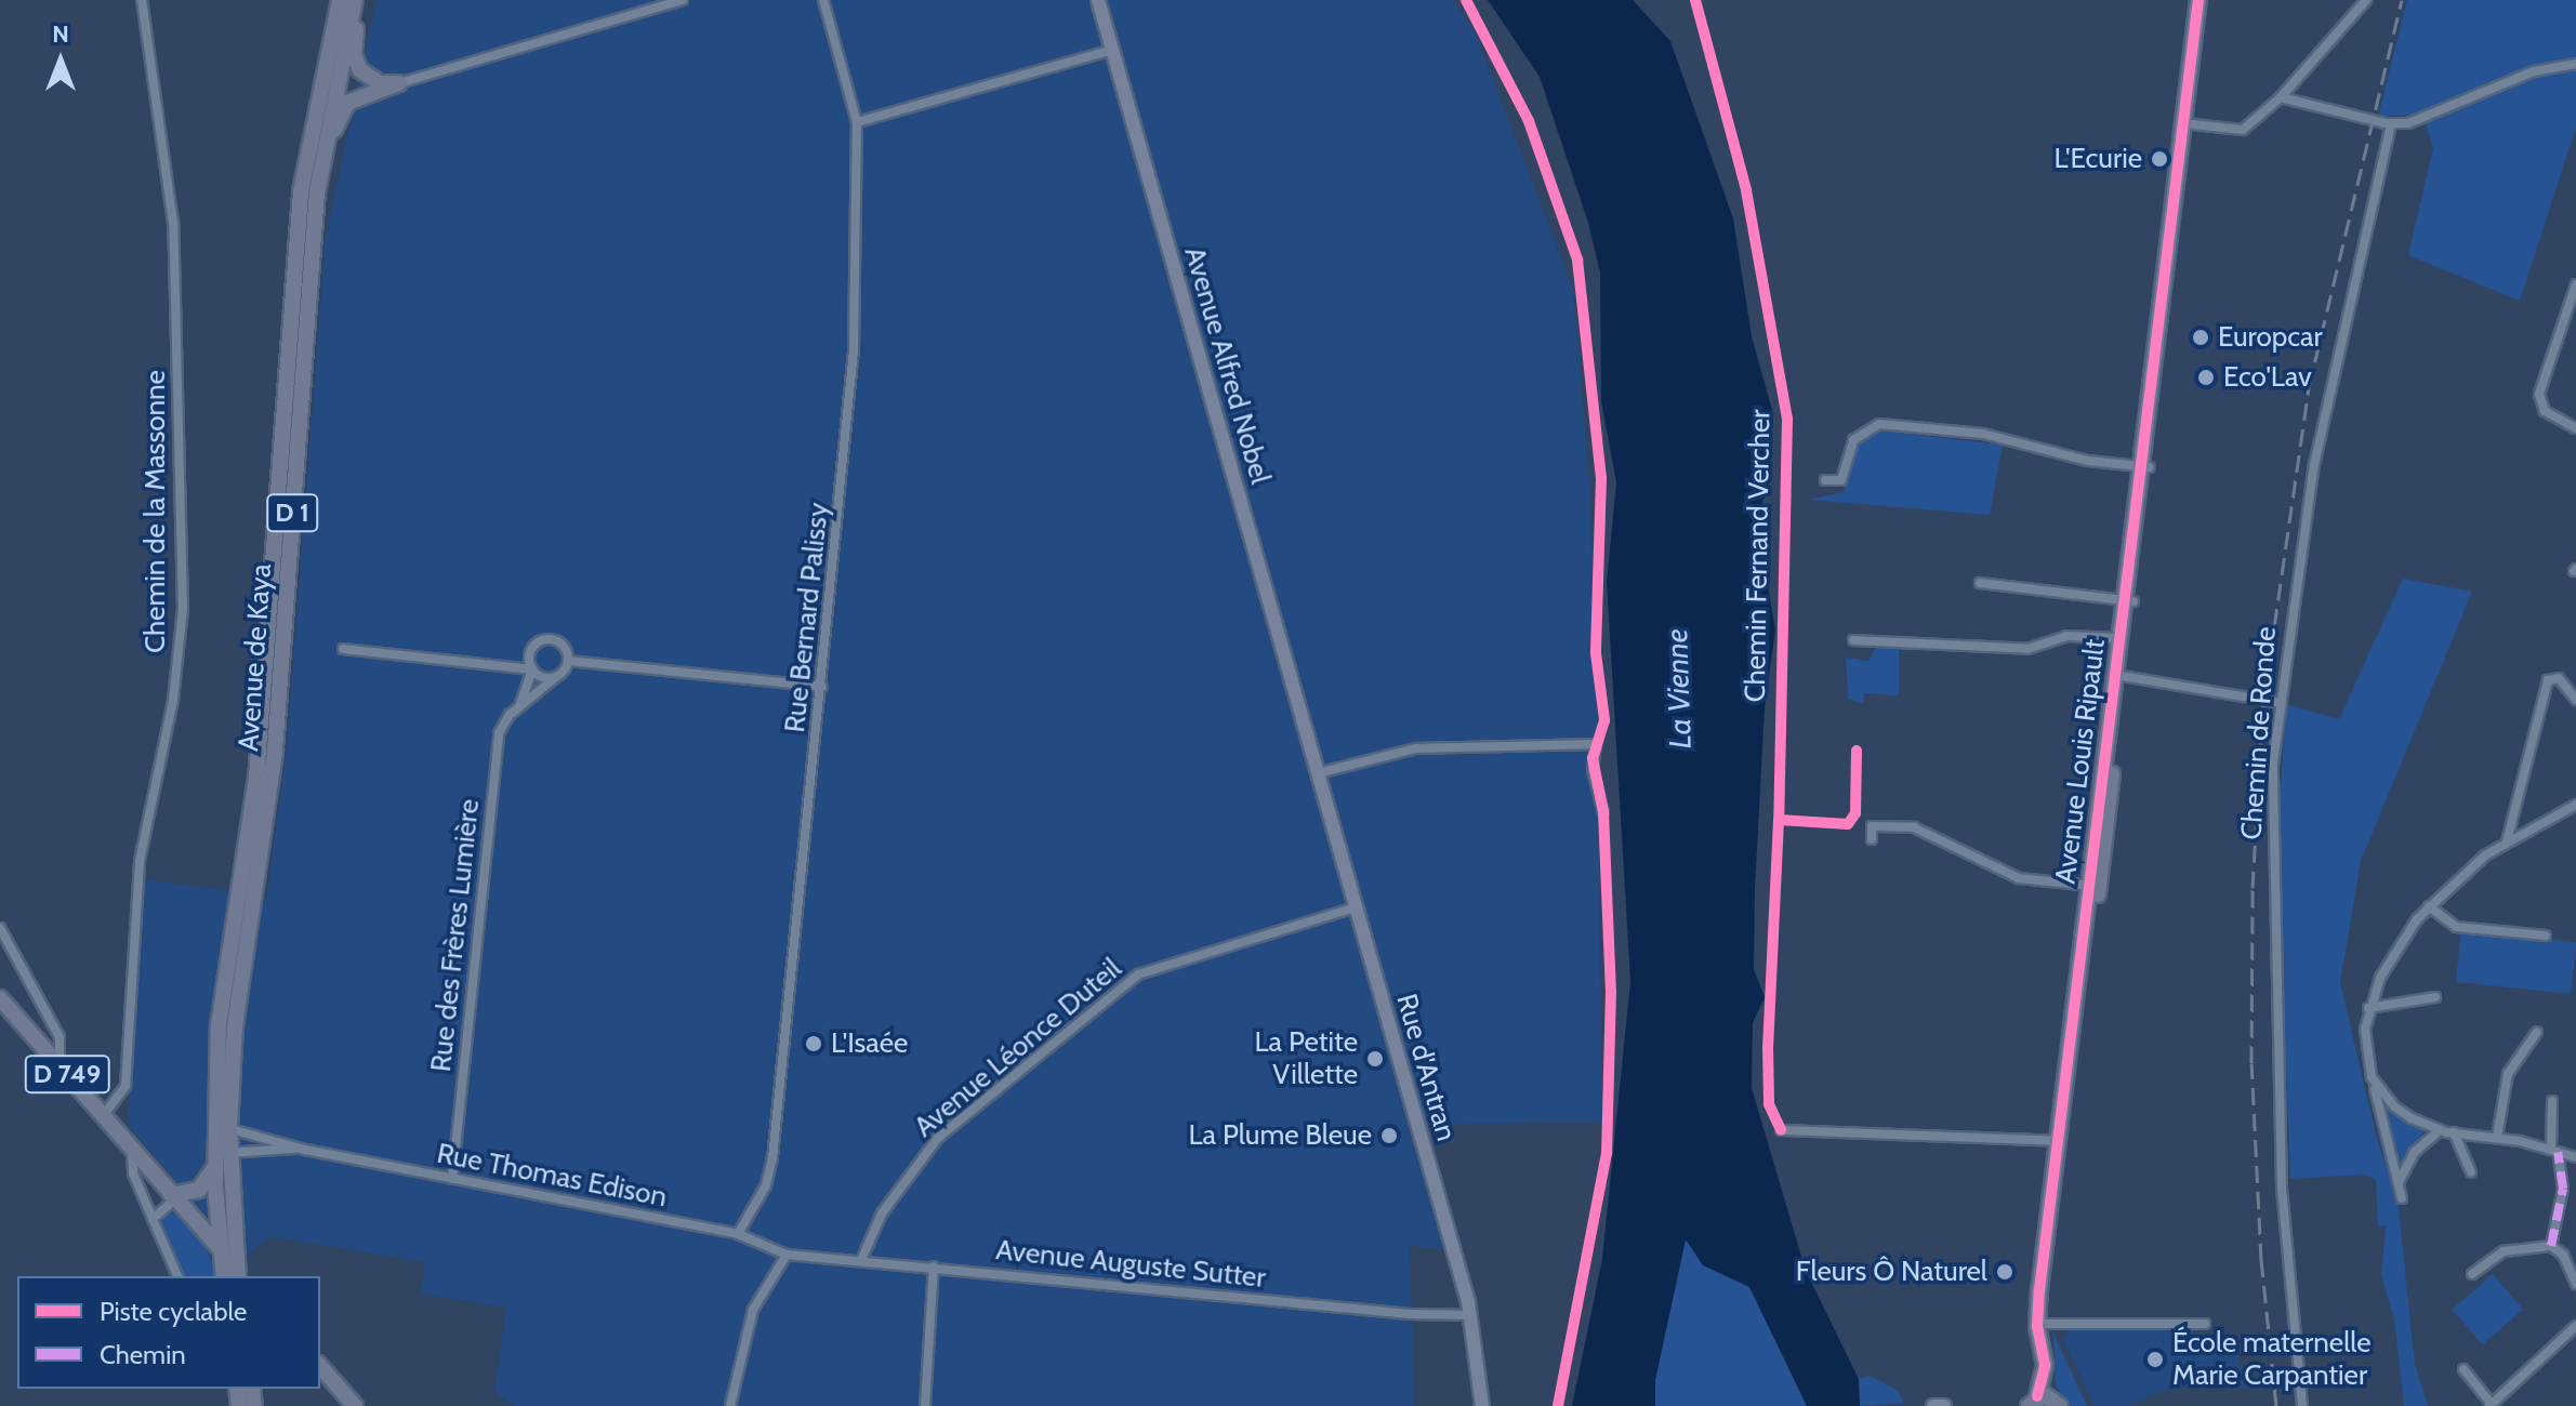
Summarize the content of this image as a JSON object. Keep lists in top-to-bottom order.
{
  "streets": {
    "main road": [
      "D 1",
      "Avenue de Kaya",
      "Avenue Louis Ripault",
      "D 749"
    ],
    "street": [
      "Avenue Alfred Nobel",
      "Chemin de la Massonne",
      "Rue Bernard Palissy",
      "Chemin de Ronde",
      "Rue des Frères Lumière",
      "Avenue Léonce Duteil",
      "Rue d'Antran",
      "Rue Thomas Edison",
      "Avenue Auguste Sutter"
    ],
    "cycle path": ["Chemin Fernand Vercher"]
  },
  "crossings": [
    ["Avenue Alfred Nobel", "Rue d'Antran"],
    ["Chemin de la Massonne", "D 749"],
    ["Rue Bernard Palissy", "Rue Thomas Edison"],
    ["Avenue de Kaya", "D 749"],
    ["Avenue de Kaya", "Rue Thomas Edison"],
    ["Rue des Frères Lumière", "Rue Thomas Edison"],
    ["Avenue Léonce Duteil", "Rue d'Antran"],
    ["Avenue Léonce Duteil", "Avenue Auguste Sutter"],
    ["Rue d'Antran", "Avenue Auguste Sutter"],
    ["Rue Thomas Edison", "Avenue Auguste Sutter"]
  ],
  "water": ["La Vienne"],
  "places": [
    "L'Ecurie",
    "Europcar",
    "Eco'Lav",
    "L'Isaée",
    "La Petite Villette",
    "La Plume Bleue",
    "Fleurs Ô Naturel",
    "École maternelle Marie Carpantier"
  ],
  "legend": ["Piste cyclable", "Chemin"],
  "north": "top"
}
